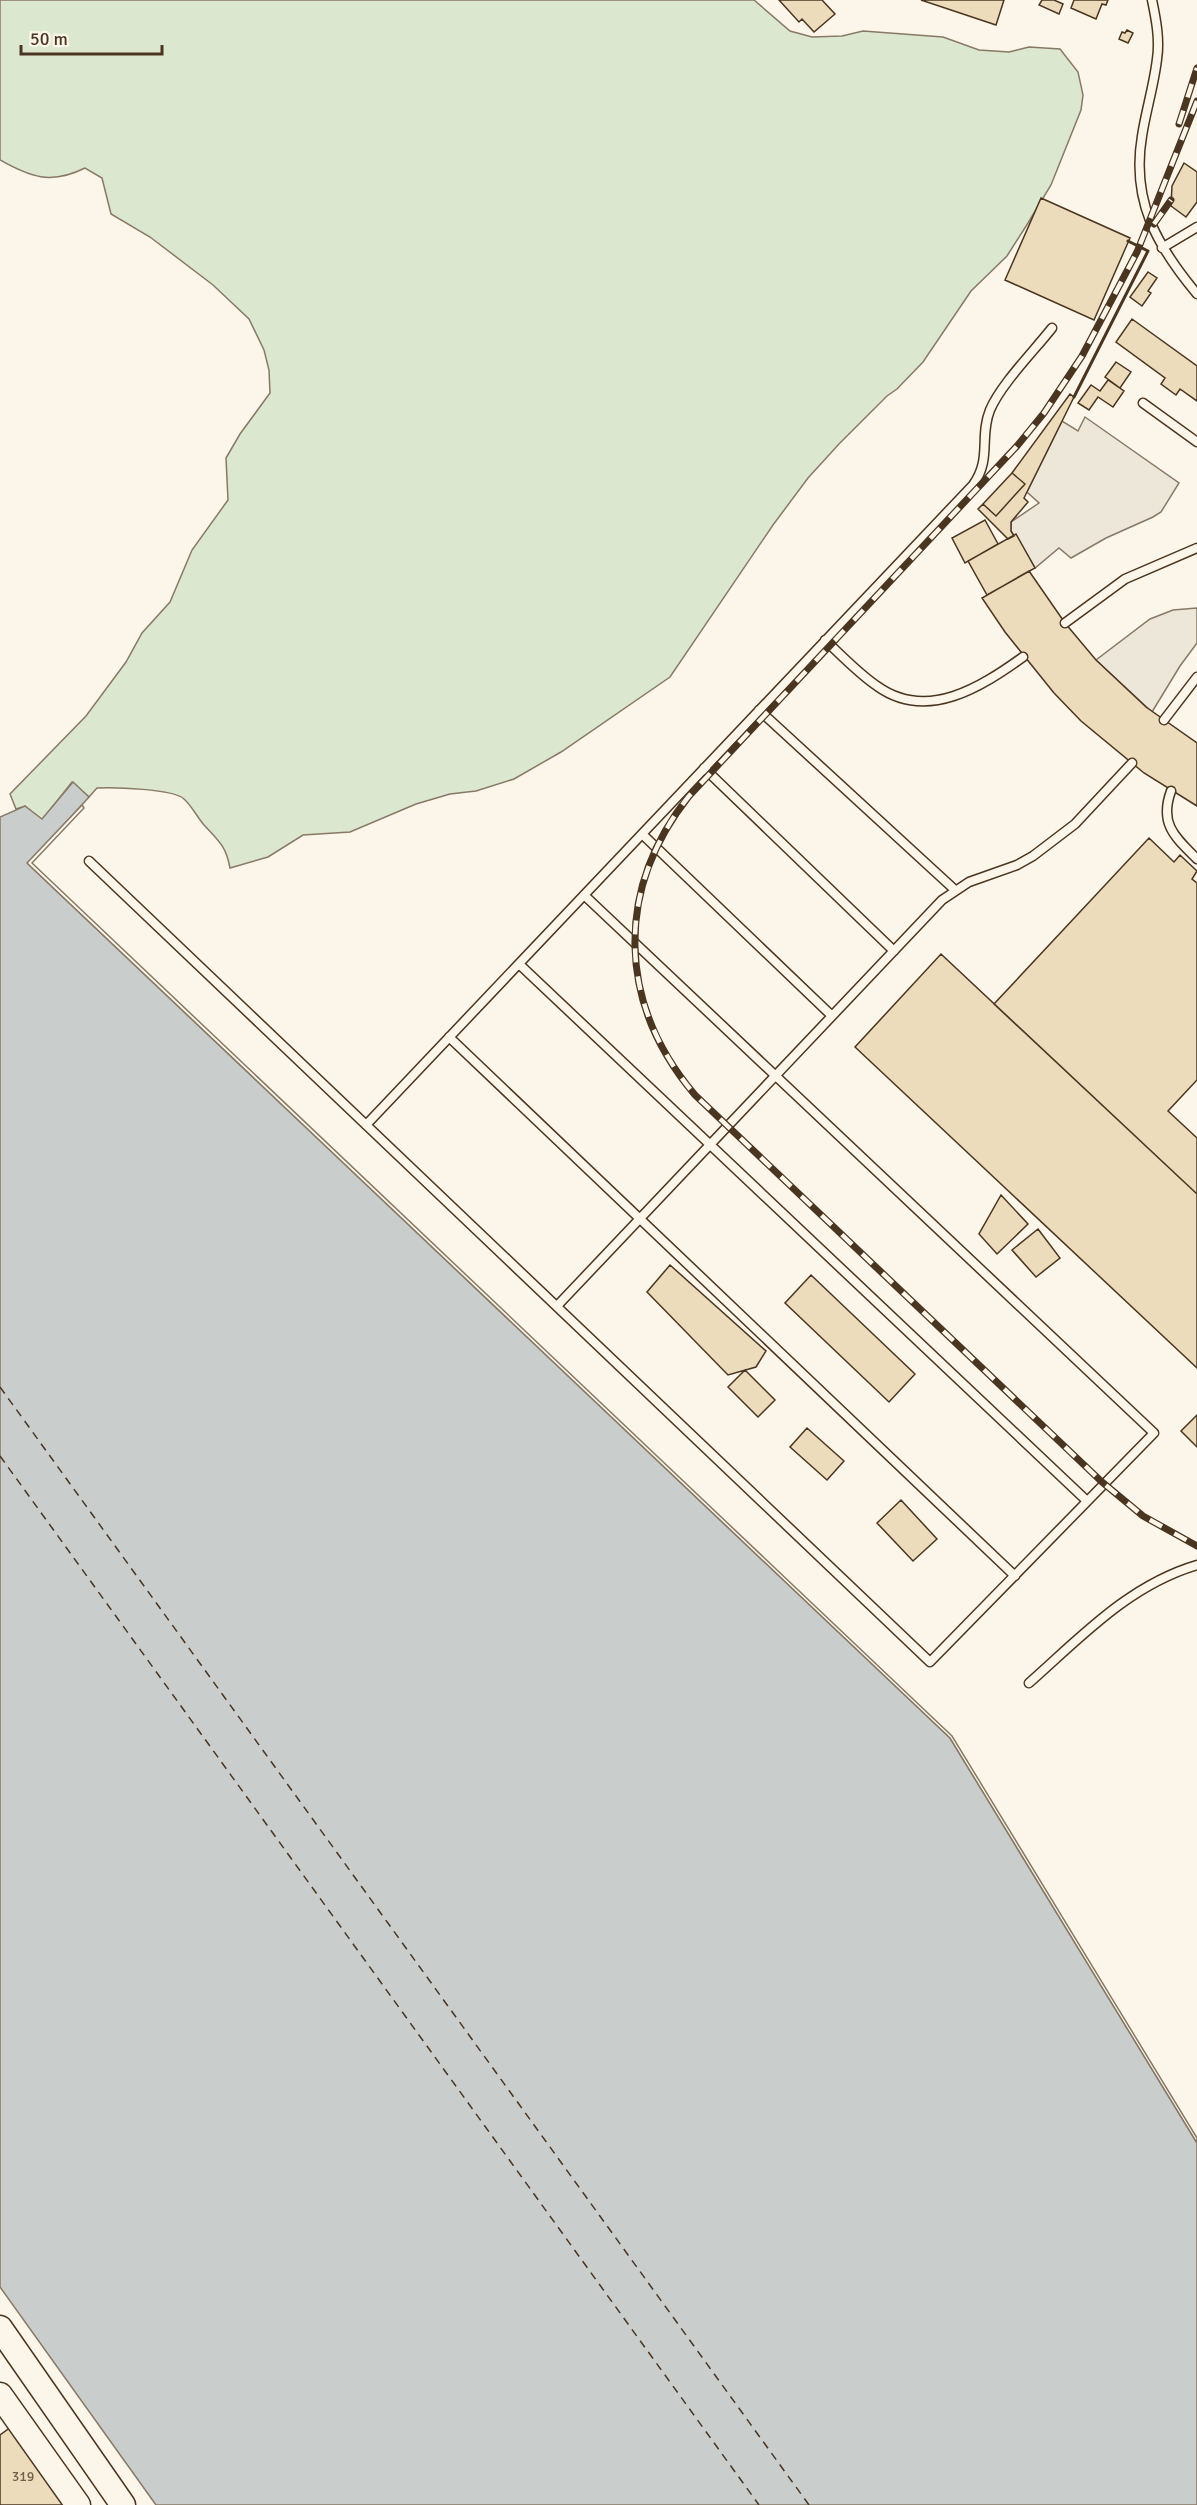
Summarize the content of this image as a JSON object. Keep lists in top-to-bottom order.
{
  "house_numbers": ["319"],
  "scale_bar": "50 m"
}
